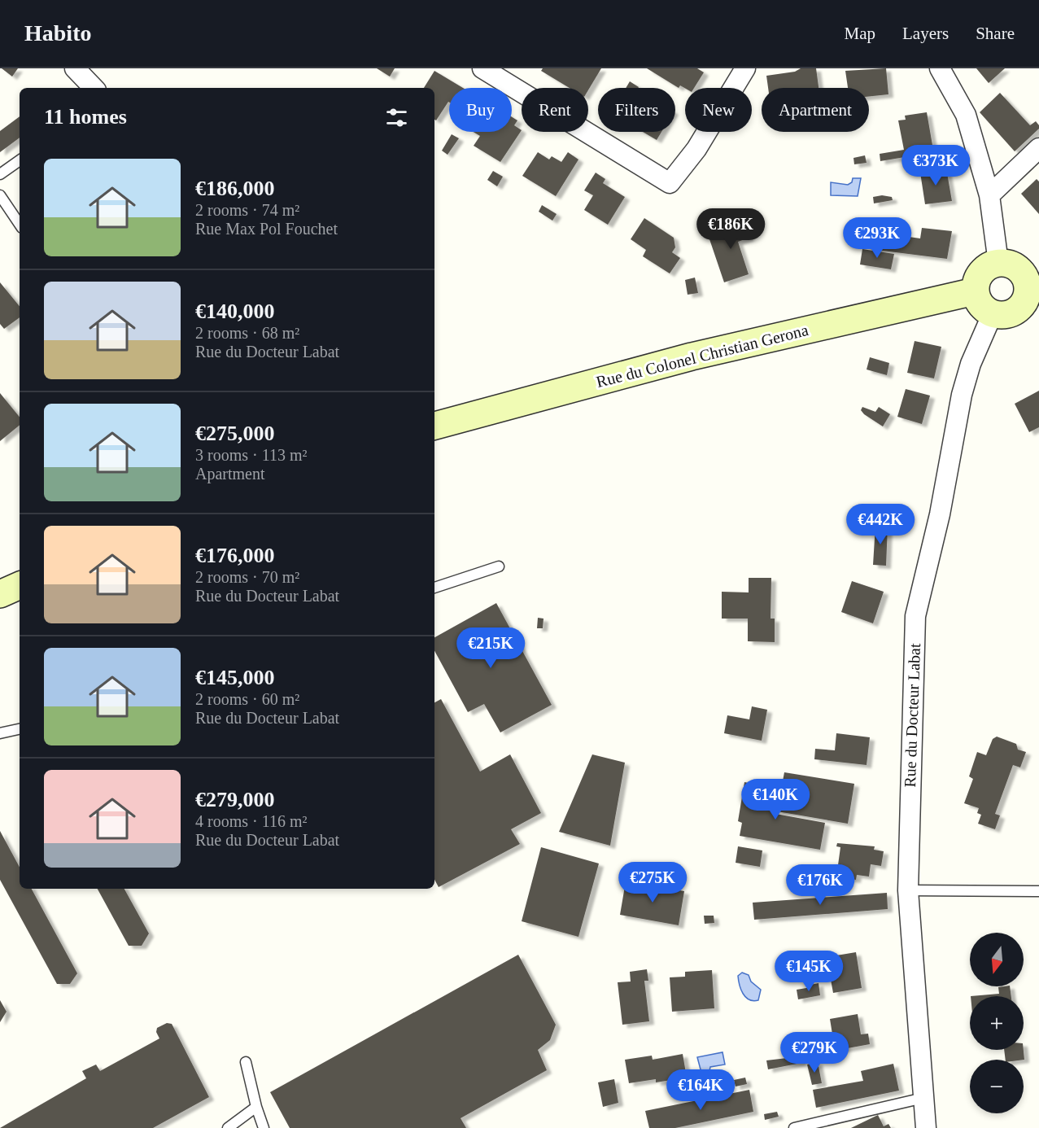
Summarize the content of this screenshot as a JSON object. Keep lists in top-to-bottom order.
{
  "streets": {
    "street": ["Rue du Colonel Christian Gerona", "Rue du Docteur Labat"]
  },
  "crossings": [
    ["Rue du Colonel Christian Gerona", "Rue du Docteur Labat"]
  ],
  "north": "bottom",
  "page": {
    "header": "Habito",
    "nav": ["Map", "Layers", "Share"],
    "chip": [
      "Buy",
      "Rent",
      "Filters",
      "New",
      "Apartment"
    ],
    "heading": "11 homes",
    "price": [
      "€373K",
      "€186K",
      "€293K",
      "€442K",
      "€215K",
      "€140K",
      "€275K",
      "€176K",
      "€145K",
      "€279K",
      "€164K"
    ],
    "list": [
      {
        "name": "€186,000",
        "note": "2 rooms · 74 m² · Rue Max Pol Fouchet"
      },
      {
        "name": "€140,000",
        "note": "2 rooms · 68 m² · Rue du Docteur Labat"
      },
      {
        "name": "€275,000",
        "note": "3 rooms · 113 m² · Apartment"
      },
      {
        "name": "€176,000",
        "note": "2 rooms · 70 m² · Rue du Docteur Labat"
      },
      {
        "name": "€145,000",
        "note": "2 rooms · 60 m² · Rue du Docteur Labat"
      },
      {
        "name": "€279,000",
        "note": "4 rooms · 116 m² · Rue du Docteur Labat"
      }
    ],
    "map_buttons": ["+", "−"]
  }
}
